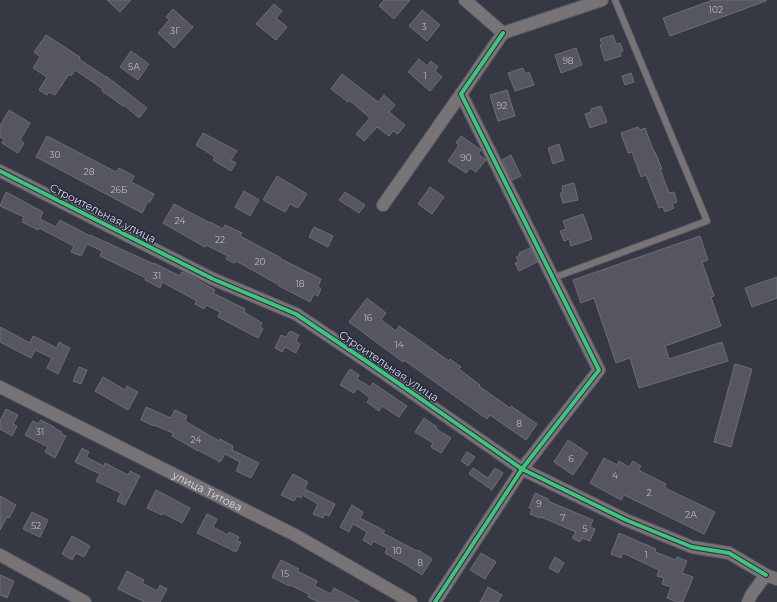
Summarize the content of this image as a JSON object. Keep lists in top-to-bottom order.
{
  "streets": {
    "street": ["Строительная улица", "улица Титова"]
  },
  "house_numbers": [
    "102",
    "3",
    "3Г",
    "98",
    "5А",
    "1",
    "92",
    "30",
    "90",
    "28",
    "26Б",
    "24",
    "22",
    "20",
    "31",
    "18",
    "16",
    "14",
    "8",
    "31",
    "24",
    "6",
    "4",
    "2",
    "9",
    "2А",
    "7",
    "52",
    "5",
    "10",
    "1",
    "8",
    "15"
  ]
}
